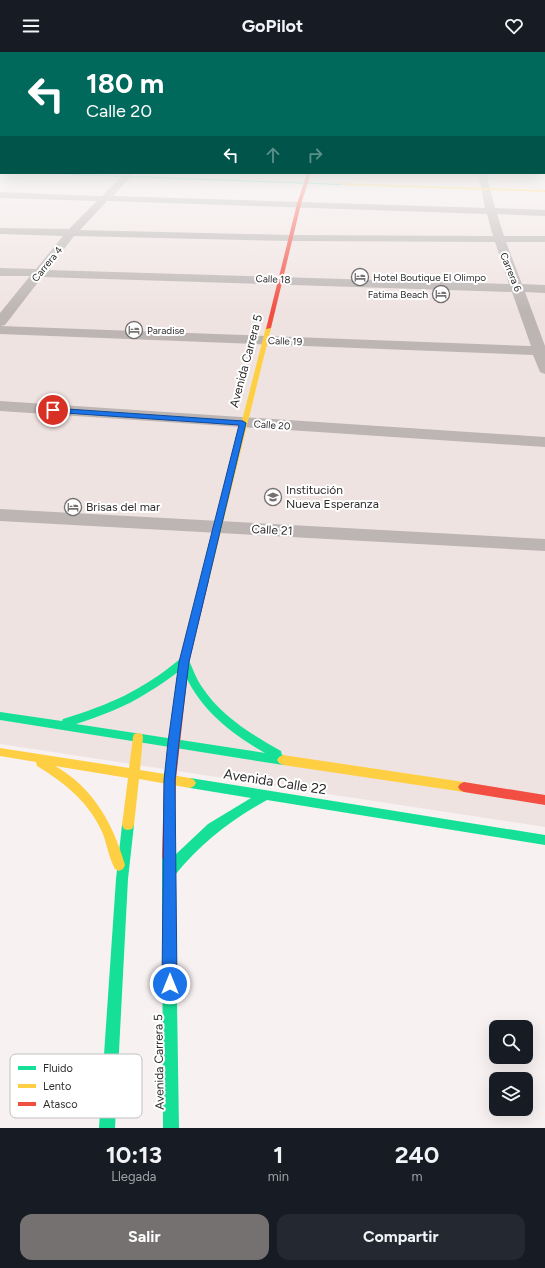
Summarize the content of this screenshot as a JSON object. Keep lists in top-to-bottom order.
{
  "streets": {
    "street": [
      "Carrera 4",
      "Carrera 6",
      "Calle 18",
      "Calle 19",
      "Avenida Carrera 5",
      "Calle 20",
      "Calle 21",
      "Avenida Calle 22"
    ]
  },
  "crossings": [
    ["Carrera 4", "Calle 18"],
    ["Carrera 6", "Calle 18"],
    ["Carrera 6", "Calle 19"],
    ["Calle 18", "Avenida Carrera 5"],
    ["Calle 19", "Avenida Carrera 5"],
    ["Avenida Carrera 5", "Calle 20"],
    ["Avenida Carrera 5", "Calle 21"],
    ["Avenida Carrera 5", "Avenida Calle 22"]
  ],
  "places": {
    "hotel": [
      "Hotel Boutique El Olimpo",
      "Fatima Beach",
      "Paradise",
      "Brisas del mar"
    ],
    "school or university": ["Institución Nueva Esperanza"]
  },
  "legend": ["Fluido", "Lento", "Atasco"],
  "page": {
    "header": "GoPilot",
    "turn": ["180 m", "Calle 20"],
    "eta": [
      "10:13",
      "Llegada",
      "1",
      "min",
      "240",
      "m"
    ],
    "buttons": ["Salir", "Compartir"]
  }
}
